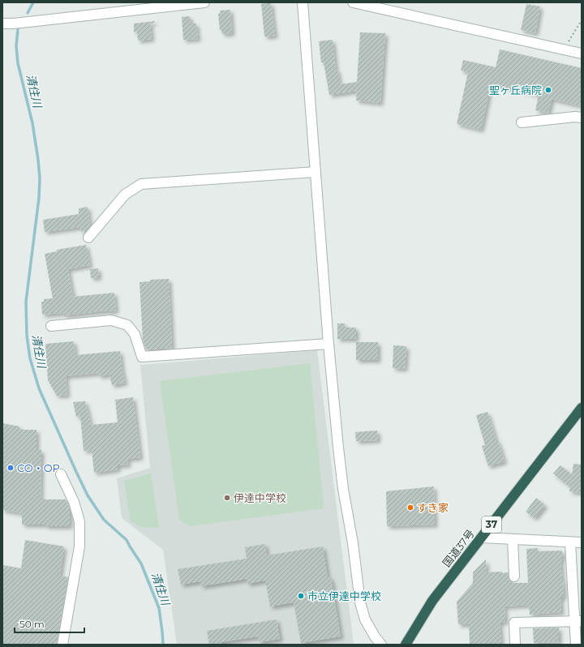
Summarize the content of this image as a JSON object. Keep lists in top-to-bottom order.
{
  "streets": {
    "highway": ["37", "国道37号"]
  },
  "water": ["清住川"],
  "places": [
    "聖ヶ丘病院",
    "CO・OP",
    "伊達中学校",
    "すき家",
    "市立伊達中学校"
  ],
  "scale_bar": "50 m"
}
